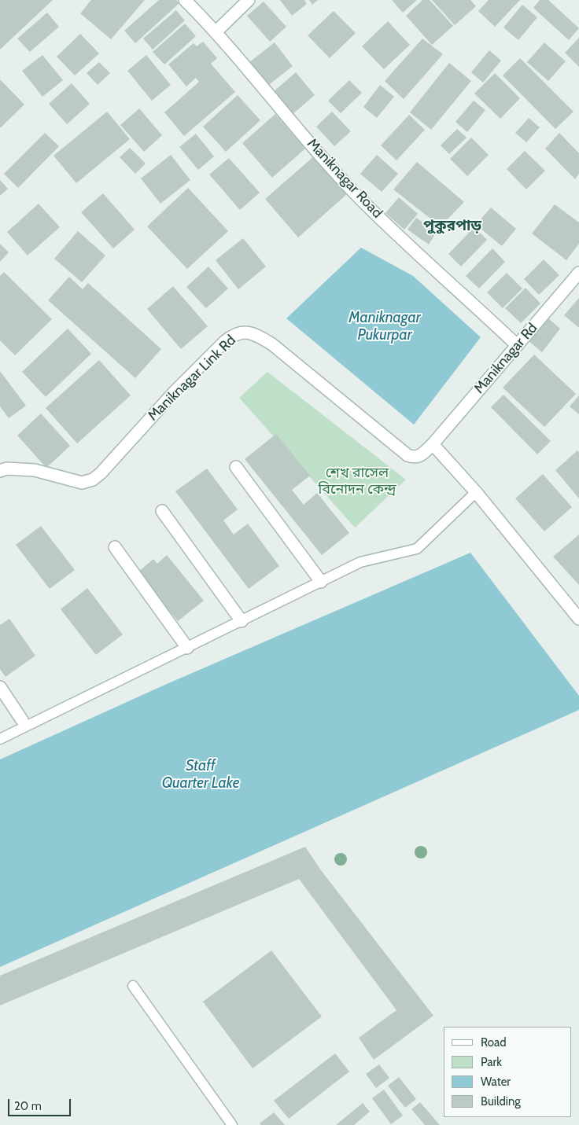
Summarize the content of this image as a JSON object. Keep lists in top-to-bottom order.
{
  "streets": {
    "street": ["Maniknagar Road", "Maniknagar Rd", "Maniknagar Link Rd"]
  },
  "crossings": [
    ["Maniknagar Road", "Maniknagar Rd"],
    ["Maniknagar Rd", "Maniknagar Link Rd"]
  ],
  "districts": ["পুকুরপাড়"],
  "water": ["Maniknagar Pukurpar", "Staff Quarter Lake"],
  "parks": ["শেখ রাসেল বিনোদন কেন্দ্র"],
  "legend": [
    "Road",
    "Park",
    "Water",
    "Building"
  ],
  "scale_bar": "20 m"
}
